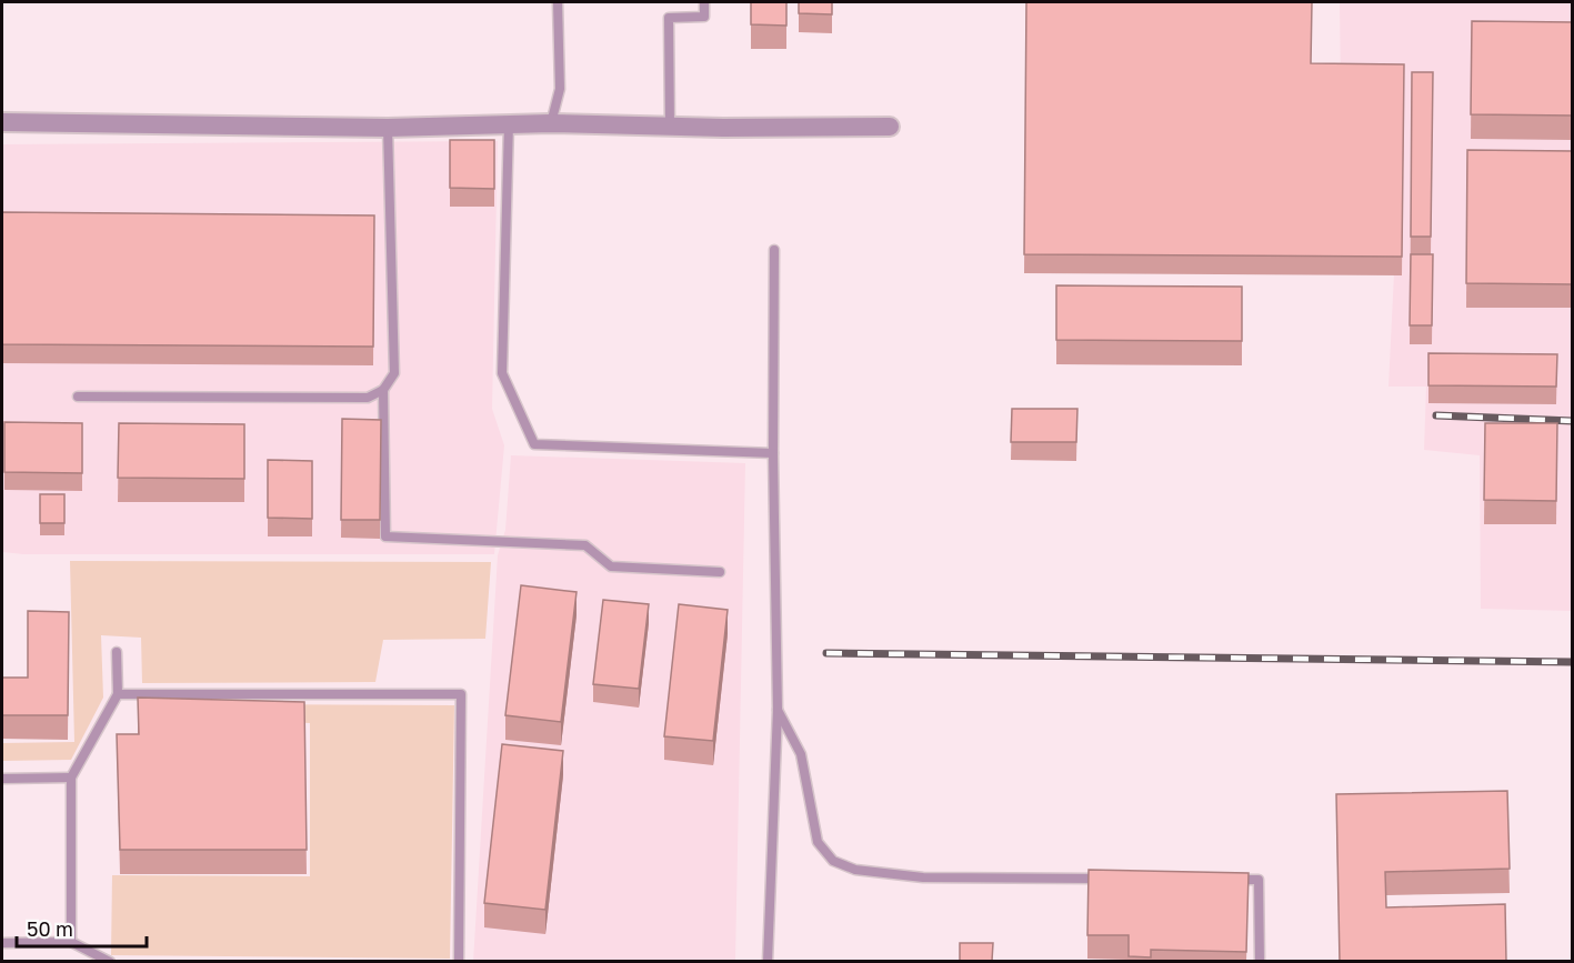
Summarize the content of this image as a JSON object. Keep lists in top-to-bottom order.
{
  "scale_bar": "50 m"
}
